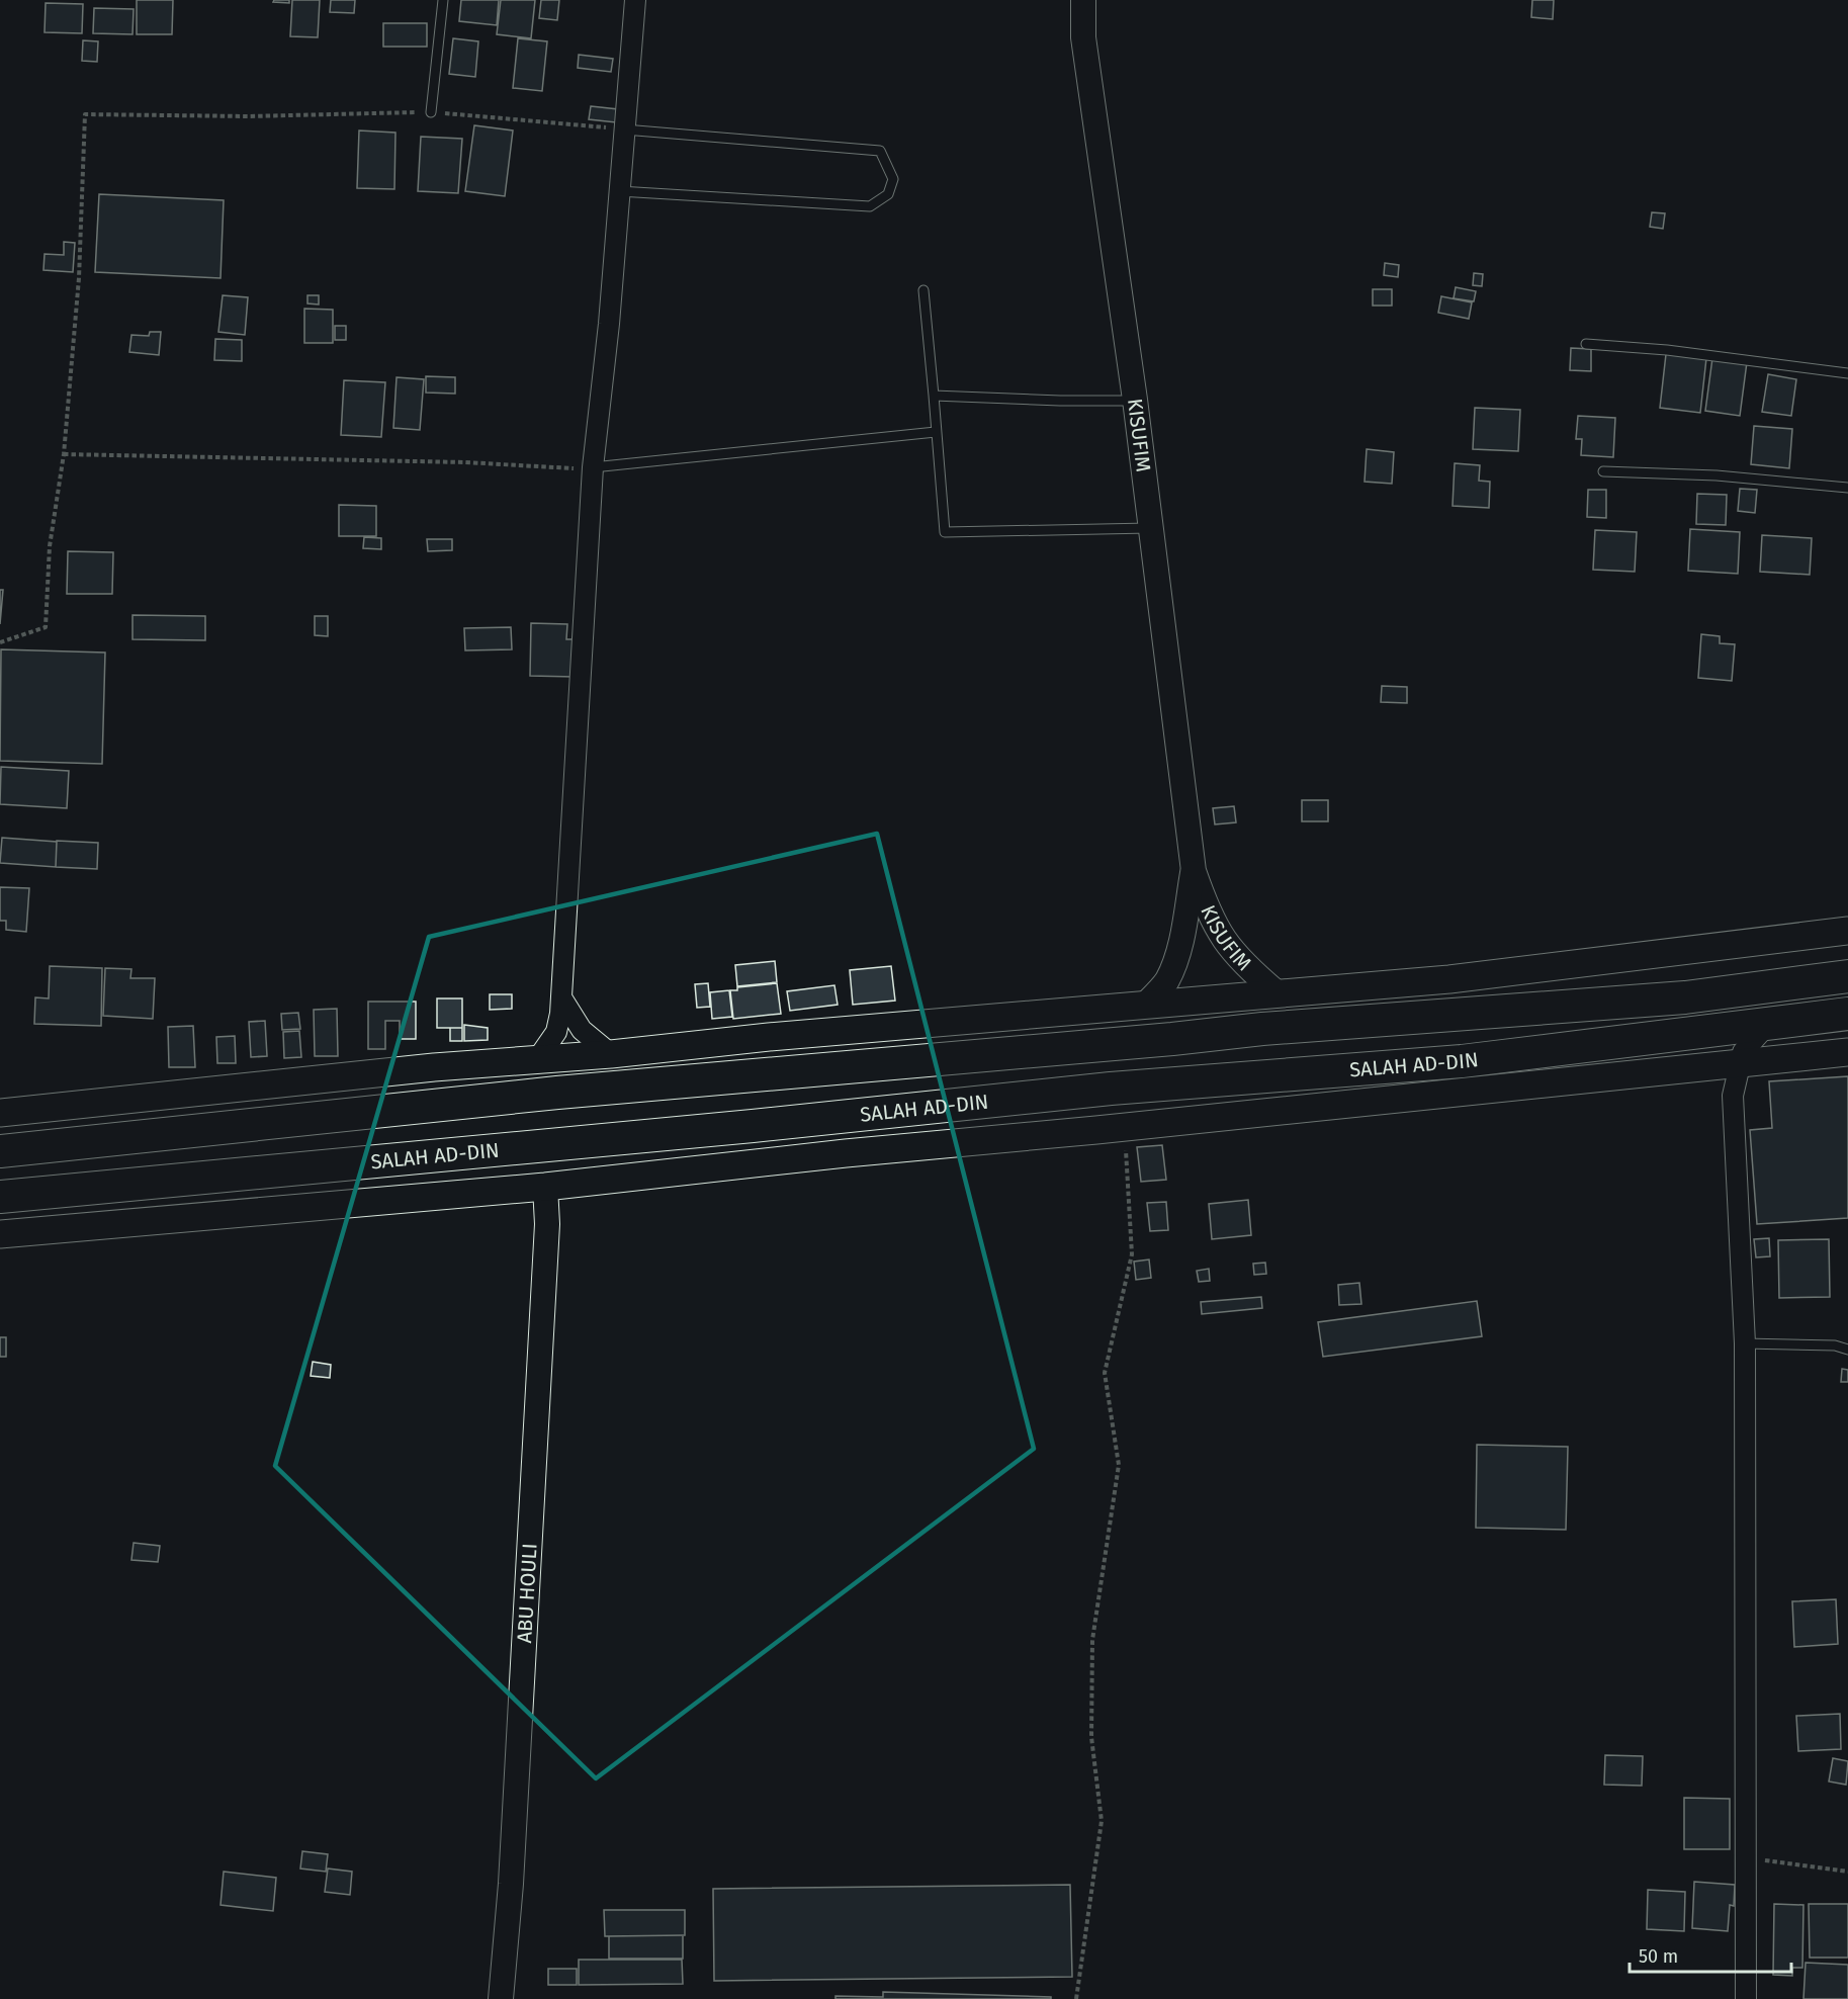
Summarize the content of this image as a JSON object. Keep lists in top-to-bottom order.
{
  "streets": {
    "highway": ["SALAH AD-DIN"],
    "street": ["KISUFIM", "ABU HOULI"]
  },
  "scale_bar": "50 m"
}
